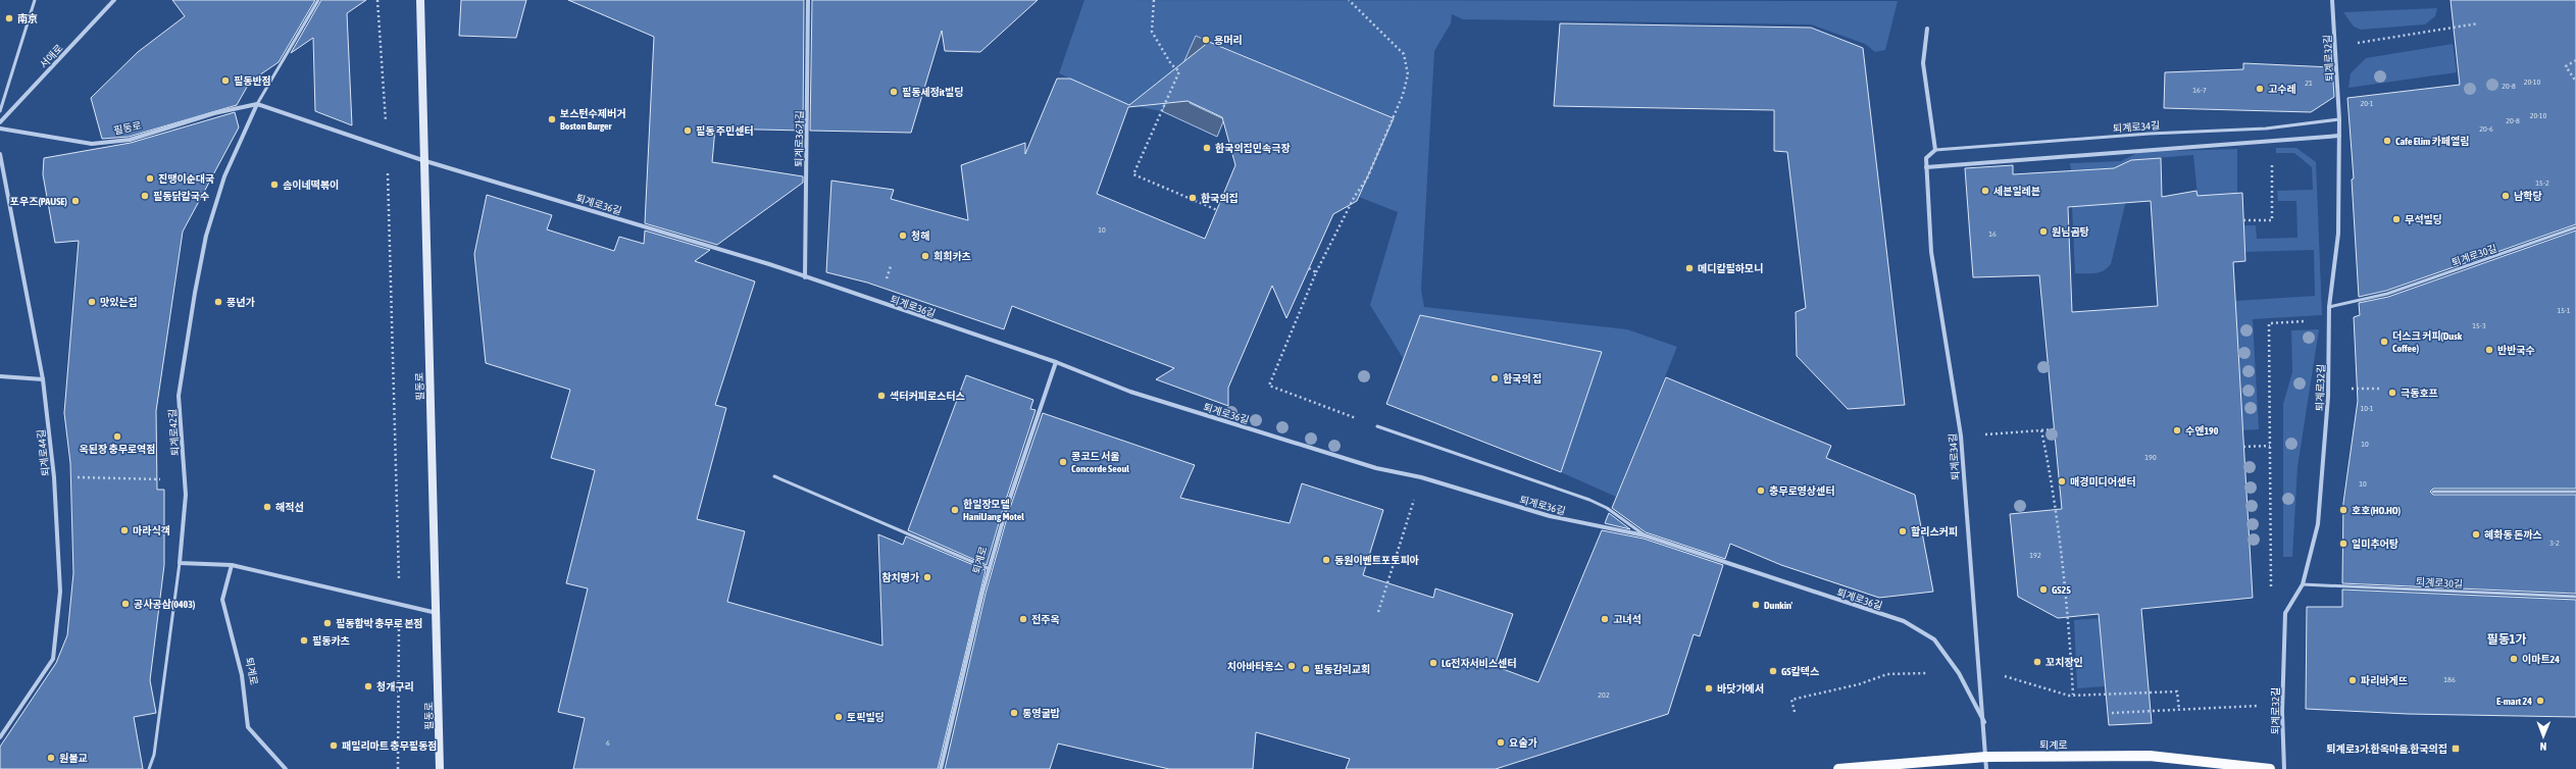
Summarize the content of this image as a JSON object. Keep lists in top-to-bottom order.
{
  "streets": {
    "main road": ["퇴계로"],
    "street": [
      "서애로",
      "퇴계로32길",
      "퇴계로34길",
      "필동로",
      "퇴계로36가길",
      "퇴계로36길",
      "퇴계로42길",
      "퇴계로44길"
    ],
    "lane": ["퇴계로30길"]
  },
  "crossings": [
    ["퇴계로32길", "퇴계로34길"],
    ["퇴계로32길", "퇴계로30길"],
    ["퇴계로34길", "퇴계로36길"],
    ["퇴계로34길", "퇴계로"],
    ["필동로", "퇴계로36길"],
    ["필동로", "퇴계로42길"],
    ["퇴계로36가길", "퇴계로36길"],
    ["퇴계로36길", "퇴계로"]
  ],
  "districts": ["필동1가"],
  "places": {
    "other": [
      "南京",
      "용머리",
      "필동반점",
      "고수레",
      "필동세정it빌딩",
      "보스턴수제버거 Boston Burger",
      "필동 주민센터",
      "Cafe Elim 카페엘림",
      "한국의집민속극장",
      "진땡이순대국",
      "솜이네떡볶이",
      "세븐일레븐",
      "필동닭칼국수",
      "남학당",
      "한국의집",
      "포우즈(PAUSE)",
      "무석빌딩",
      "원님곰탕",
      "청해",
      "희희카츠",
      "메디칼필하모니",
      "맛있는집",
      "풍년가",
      "더스크 커피(Dusk Coffee)",
      "반반국수",
      "한국의 집",
      "극동호프",
      "섹터커피로스터스",
      "수엔190",
      "옥된장 충무로역점",
      "콩코드 서울 Concorde Seoul",
      "매경미디어센터",
      "충무로영상센터",
      "해적선",
      "한일장모텔 HanilJang Motel",
      "호호(HO.HO)",
      "마라식객",
      "할리스커피",
      "혜화동 돈까스",
      "일미추어탕",
      "동원이벤트포토피아",
      "참치명가",
      "GS25",
      "공사공삼(0403)",
      "Dunkin'",
      "전주옥",
      "고녀석",
      "필동함박 충무로 본점",
      "필동카츠",
      "이마트24",
      "꼬치장인",
      "LG전자서비스센터",
      "치아바타몽스",
      "필동감리교회",
      "GS칼텍스",
      "파리바게뜨",
      "청개구리",
      "바닷가에서",
      "E-mart 24",
      "통영굴밥",
      "토픽빌딩",
      "요술가",
      "패밀리마트 충무필동점",
      "원불교"
    ],
    "transit": ["퇴계로3가.한옥마을.한국의집"]
  },
  "house_numbers": [
    "20-10",
    "21",
    "20-8",
    "16-7",
    "20-1",
    "20-10",
    "20-8",
    "20-6",
    "15-2",
    "10",
    "16",
    "15-1",
    "15-3",
    "10-1",
    "10",
    "190",
    "10",
    "3-2",
    "192",
    "186",
    "202",
    "6"
  ],
  "north": "bottom"
}
